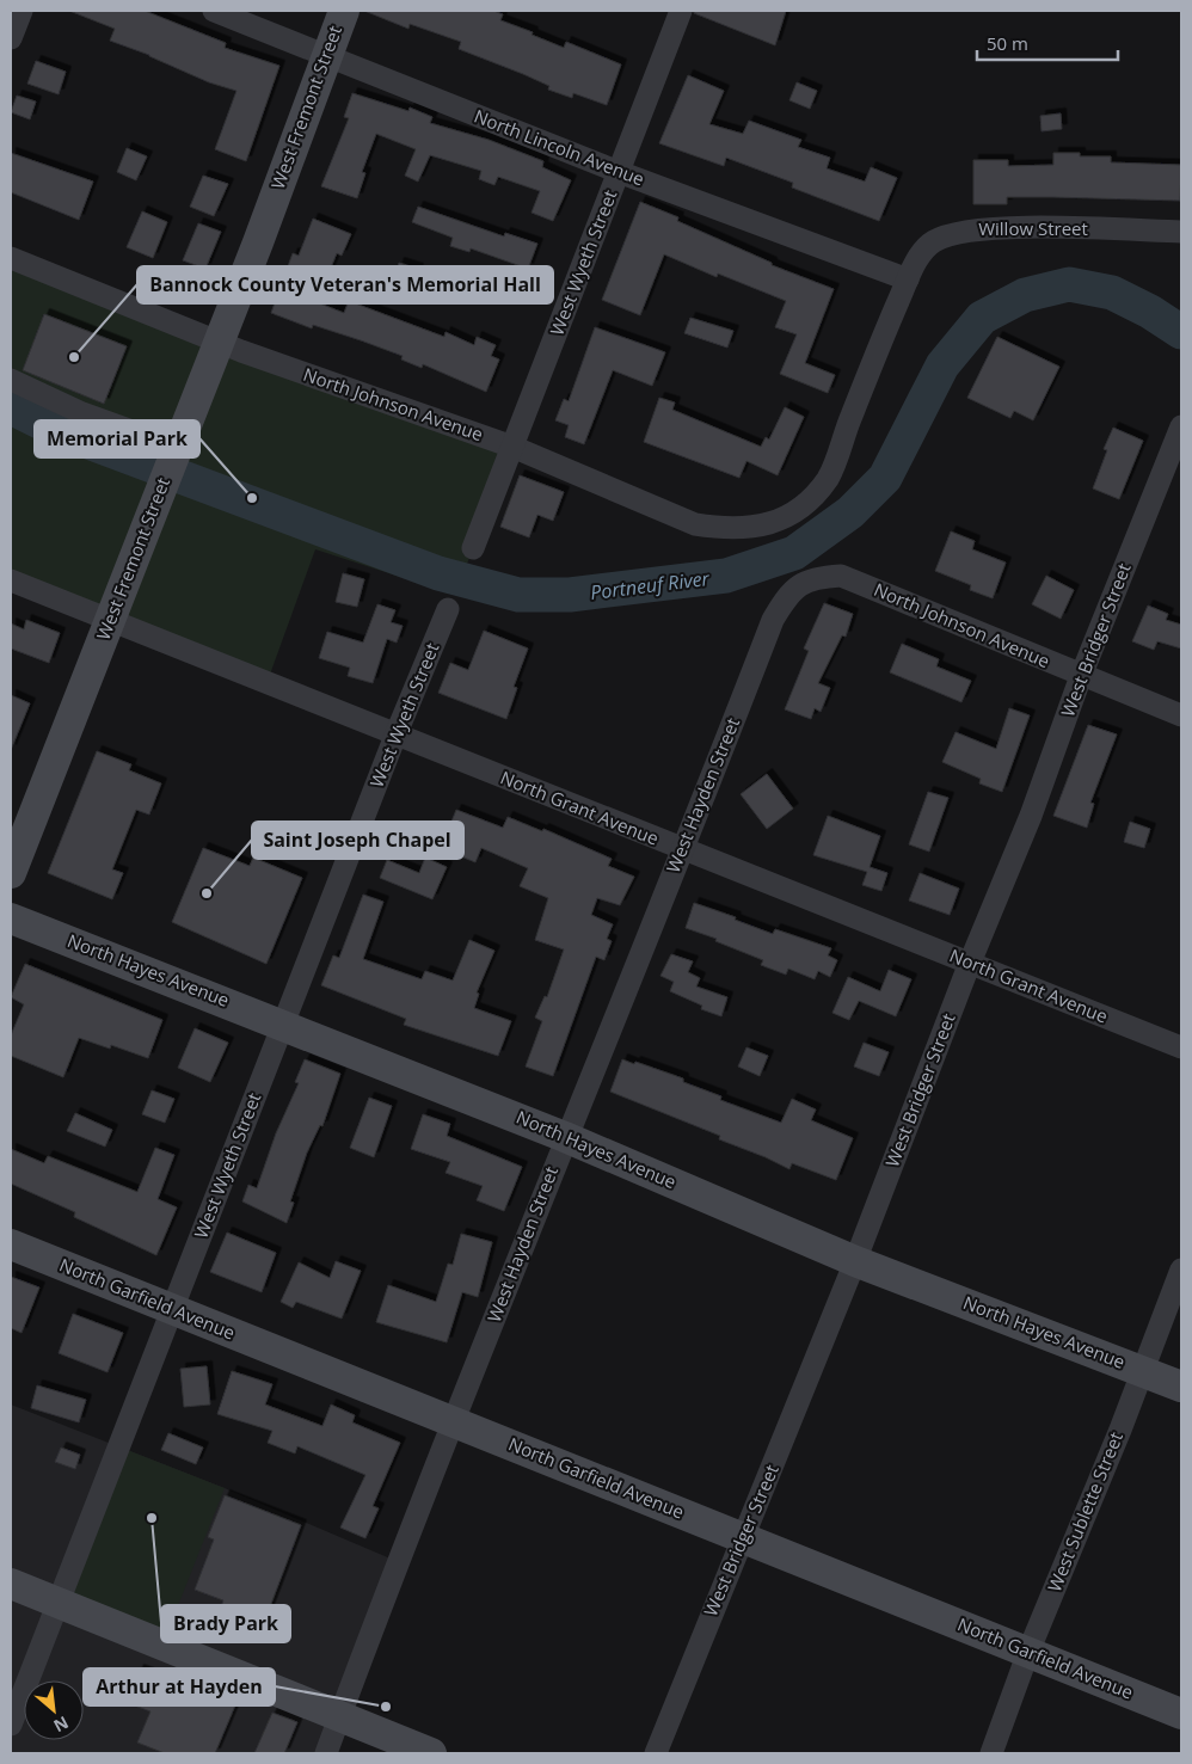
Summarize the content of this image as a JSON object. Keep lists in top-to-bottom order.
{
  "streets": {
    "street": [
      "West Fremont Street",
      "North Lincoln Avenue",
      "Willow Street",
      "West Wyeth Street",
      "North Johnson Avenue",
      "West Bridger Street",
      "West Hayden Street",
      "North Grant Avenue",
      "North Hayes Avenue",
      "North Garfield Avenue",
      "West Sublette Street"
    ]
  },
  "crossings": [
    ["West Fremont Street", "North Lincoln Avenue"],
    ["West Fremont Street", "North Johnson Avenue"],
    ["West Fremont Street", "North Grant Avenue"],
    ["North Lincoln Avenue", "Willow Street"],
    ["North Lincoln Avenue", "West Wyeth Street"],
    ["North Lincoln Avenue", "North Johnson Avenue"],
    ["Willow Street", "North Johnson Avenue"],
    ["West Wyeth Street", "North Johnson Avenue"],
    ["West Wyeth Street", "North Grant Avenue"],
    ["West Wyeth Street", "North Hayes Avenue"],
    ["West Wyeth Street", "North Garfield Avenue"],
    ["North Johnson Avenue", "West Bridger Street"],
    ["North Johnson Avenue", "West Hayden Street"],
    ["West Bridger Street", "North Grant Avenue"],
    ["West Bridger Street", "North Hayes Avenue"],
    ["West Bridger Street", "North Garfield Avenue"],
    ["West Hayden Street", "North Grant Avenue"],
    ["West Hayden Street", "North Hayes Avenue"],
    ["West Hayden Street", "North Garfield Avenue"],
    ["North Hayes Avenue", "West Sublette Street"],
    ["North Garfield Avenue", "West Sublette Street"]
  ],
  "water": ["Portneuf River"],
  "places": [
    "Bannock County Veteran's Memorial Hall",
    "Memorial Park",
    "Saint Joseph Chapel",
    "Brady Park",
    "Arthur at Hayden"
  ],
  "scale_bar": "50 m",
  "north": "bottom right"
}
